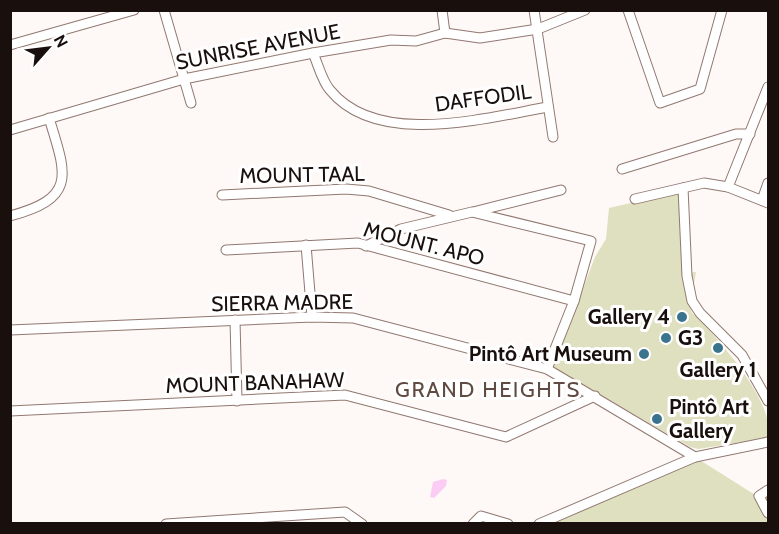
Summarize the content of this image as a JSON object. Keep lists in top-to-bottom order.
{
  "streets": {
    "street": [
      "SUNRISE AVENUE",
      "DAFFODIL",
      "MOUNT TAAL",
      "MOUNT. APO",
      "SIERRA MADRE",
      "MOUNT BANAHAW"
    ]
  },
  "crossings": [
    ["SUNRISE AVENUE", "DAFFODIL"],
    ["SIERRA MADRE", "MOUNT BANAHAW"]
  ],
  "districts": ["GRAND HEIGHTS"],
  "places": [
    "Gallery 4",
    "G3",
    "Gallery 1",
    "Pintô Art Museum",
    "Pintô Art Gallery"
  ],
  "north": "top right"
}
